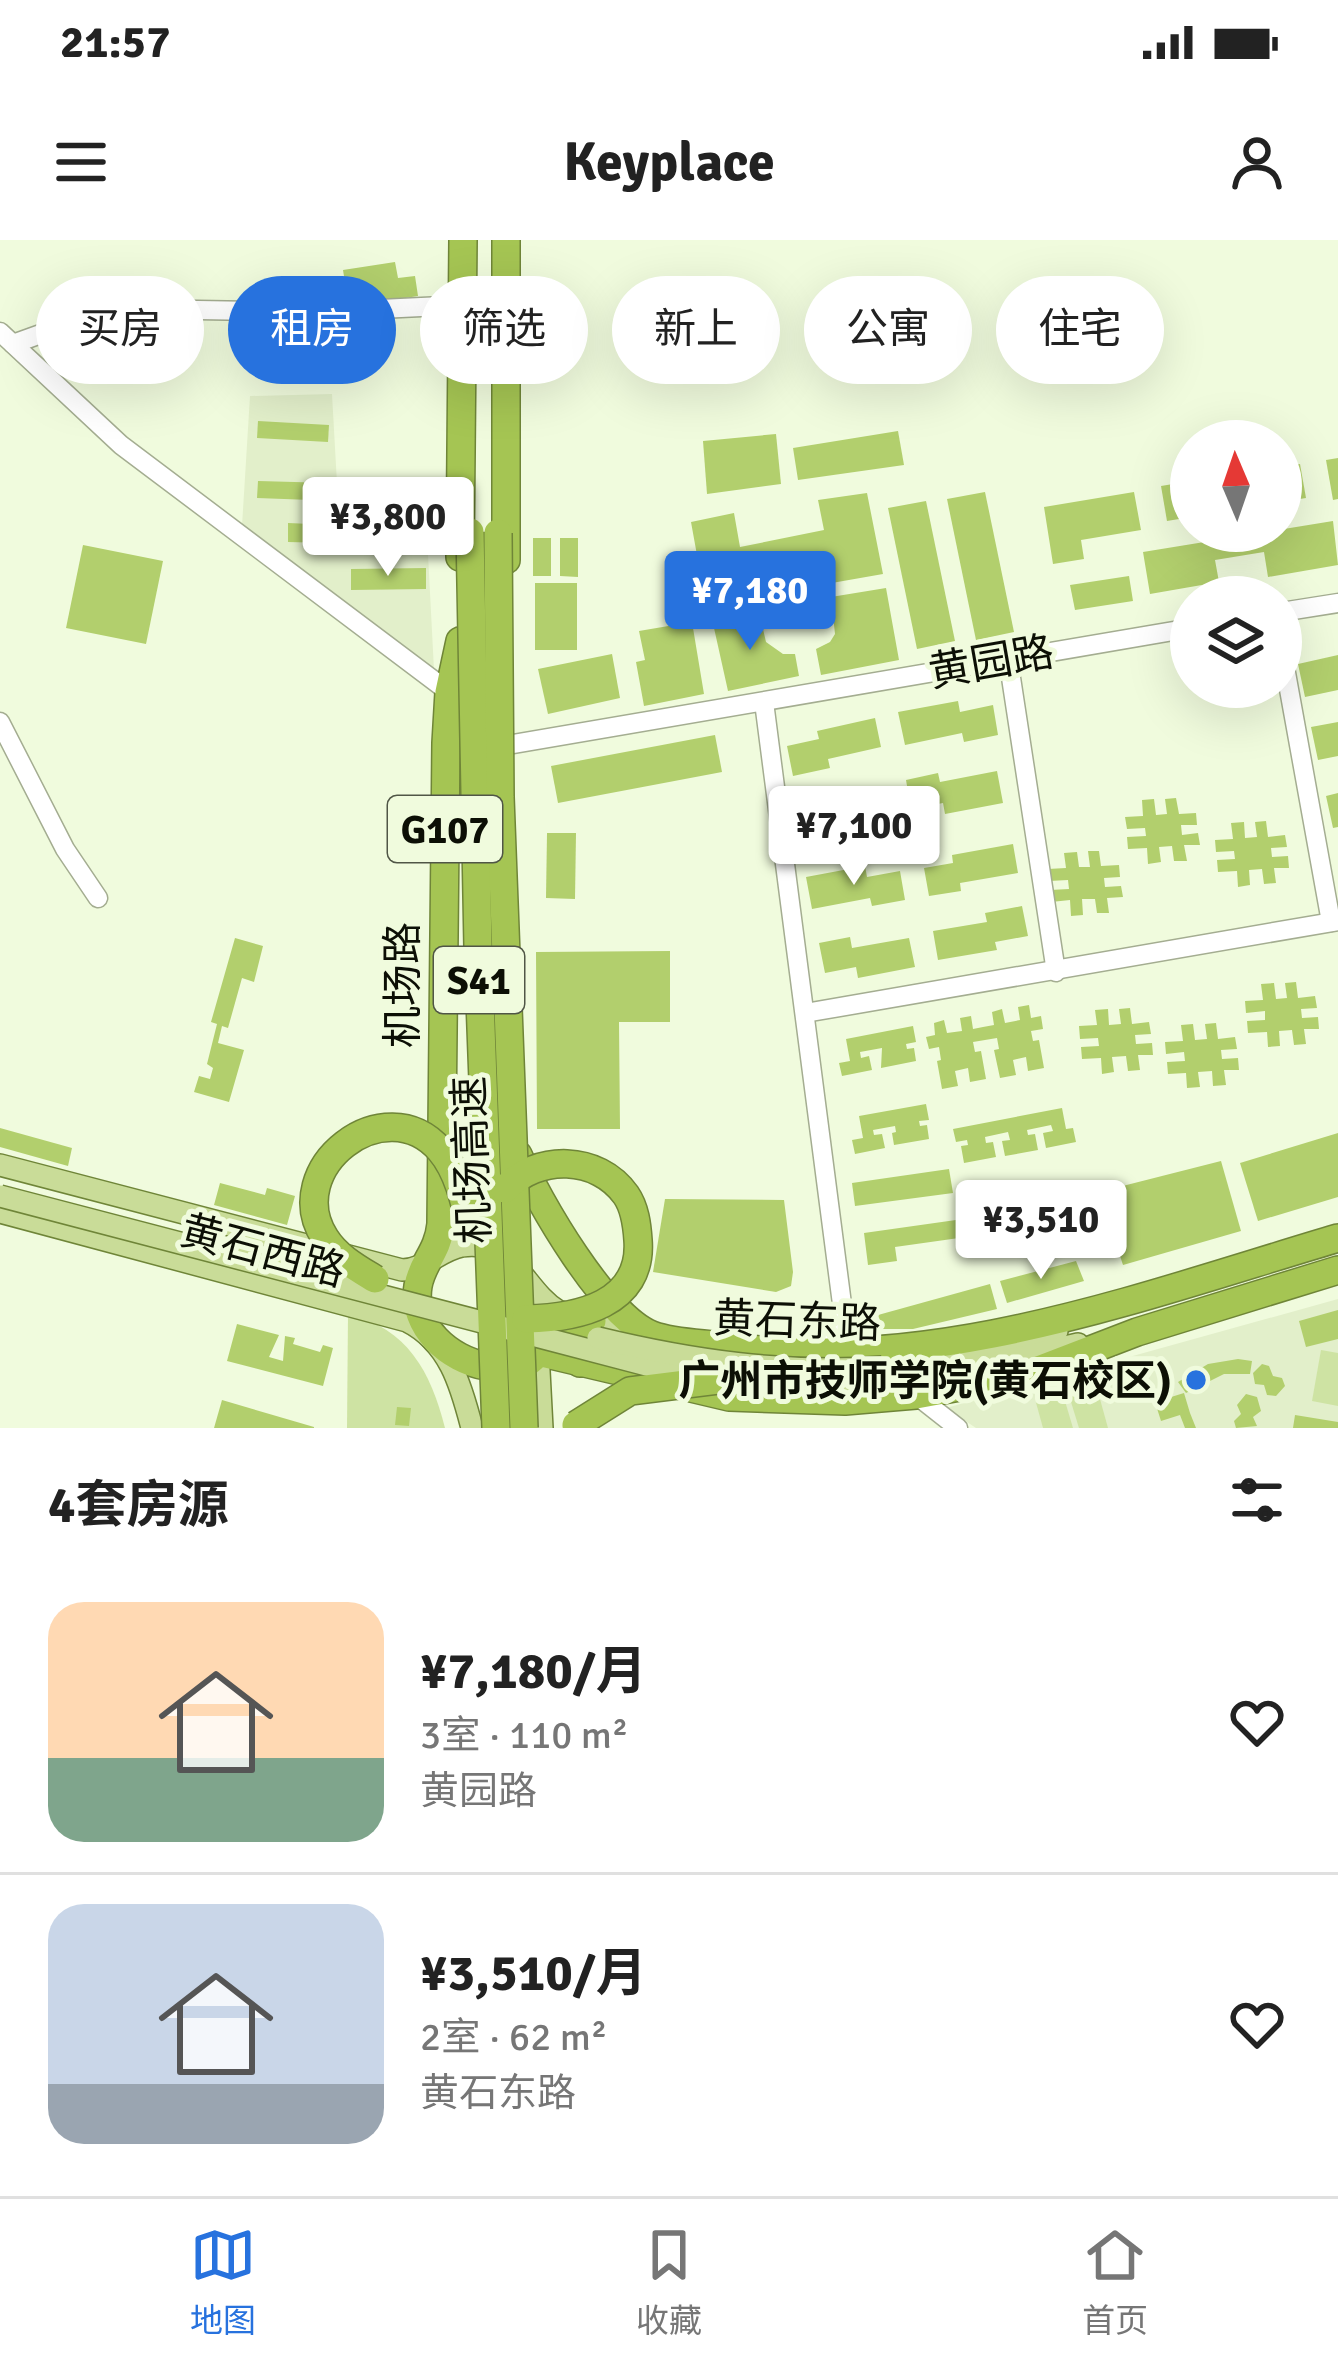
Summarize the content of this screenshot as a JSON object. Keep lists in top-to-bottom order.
{
  "streets": {
    "highway": [
      "G107",
      "S41",
      "机场路",
      "机场高速",
      "黄石东路"
    ],
    "main road": ["黄石西路"],
    "street": ["黄园路"]
  },
  "crossings": [
    ["黄园路", "机场路"],
    ["G107", "机场路"],
    ["机场路", "机场高速"],
    ["黄石西路", "黄石东路"]
  ],
  "places": ["广州市技师学院(黄石校区)"],
  "north": "top",
  "page": {
    "status": "21:57",
    "header": "Keyplace",
    "chip": [
      "买房",
      "租房",
      "筛选",
      "新上",
      "公寓",
      "住宅"
    ],
    "price": [
      "¥3,800",
      "¥7,180",
      "¥7,100",
      "¥3,510"
    ],
    "heading": "4套房源",
    "list": [
      {
        "name": "¥7,180/月",
        "note": "3室 · 110 m² · 黄园路"
      },
      {
        "name": "¥3,510/月",
        "note": "2室 · 62 m² · 黄石东路"
      }
    ],
    "tabs": ["地图", "收藏", "首页"]
  }
}
